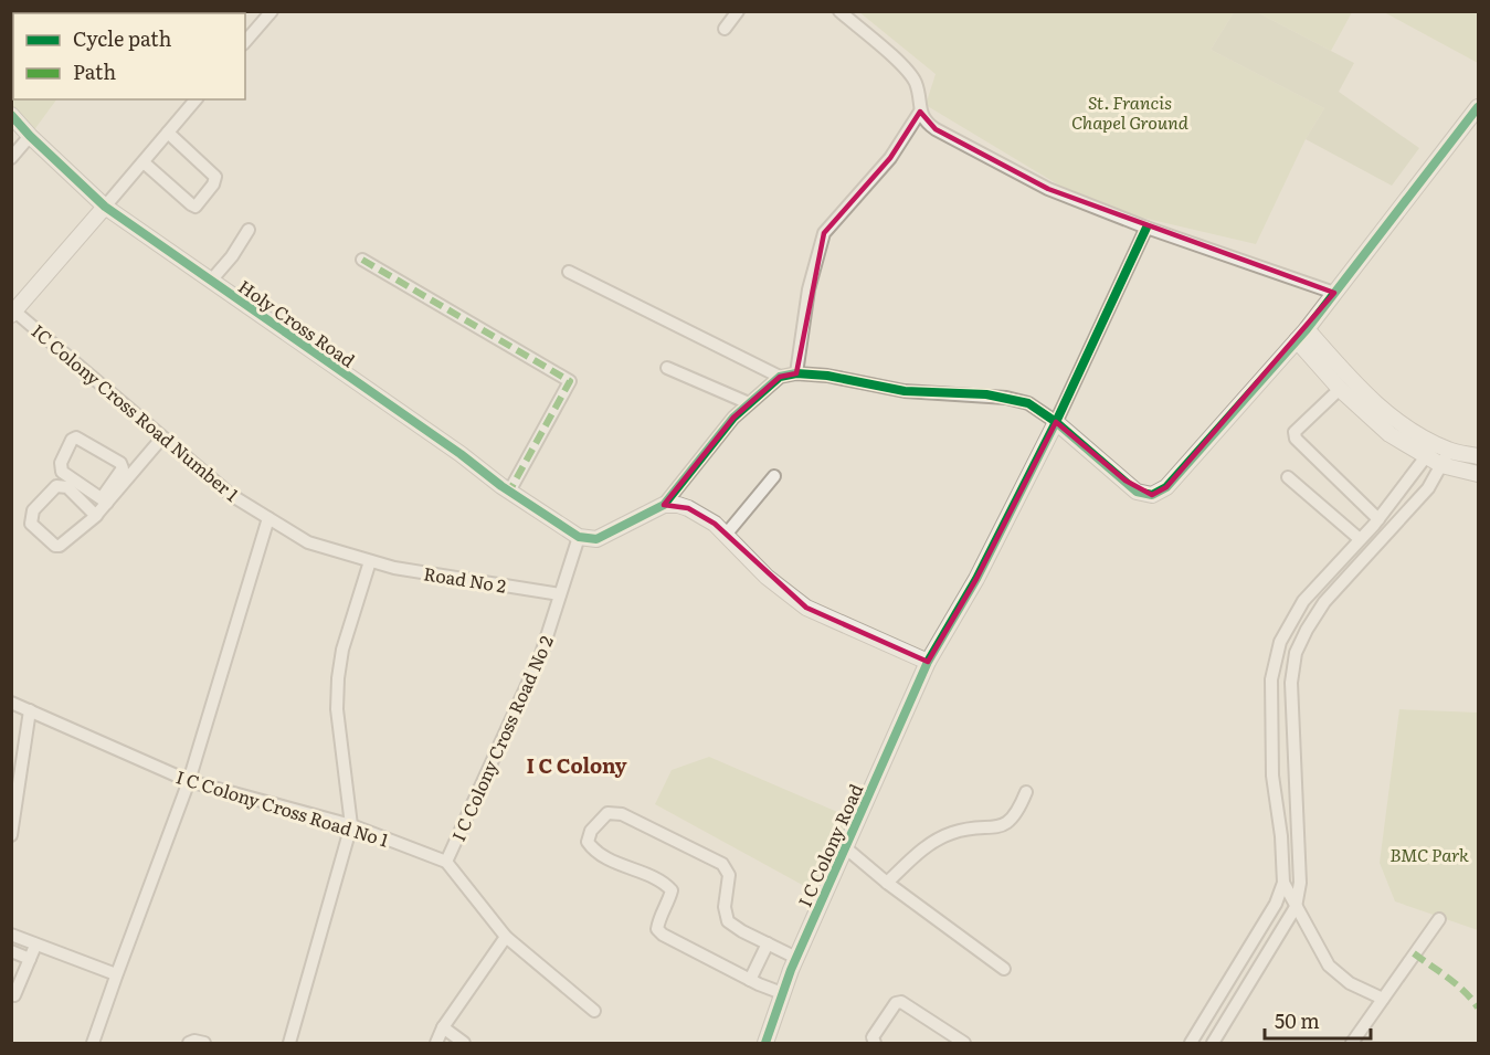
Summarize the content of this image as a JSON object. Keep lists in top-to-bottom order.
{
  "streets": {
    "street": [
      "Holy Cross Road",
      "IC Colony Cross Road Number 1",
      "Road No 2",
      "I C Colony Cross Road No 2",
      "I C Colony Cross Road No 1",
      "I C Colony Road"
    ]
  },
  "crossings": [
    ["Holy Cross Road", "I C Colony Cross Road No 2"],
    ["IC Colony Cross Road Number 1", "Road No 2"],
    ["Road No 2", "I C Colony Cross Road No 2"],
    ["I C Colony Cross Road No 2", "I C Colony Cross Road No 1"]
  ],
  "districts": ["I C Colony"],
  "parks": ["St. Francis Chapel Ground", "BMC Park"],
  "legend": ["Cycle path", "Path"],
  "scale_bar": "50 m"
}
